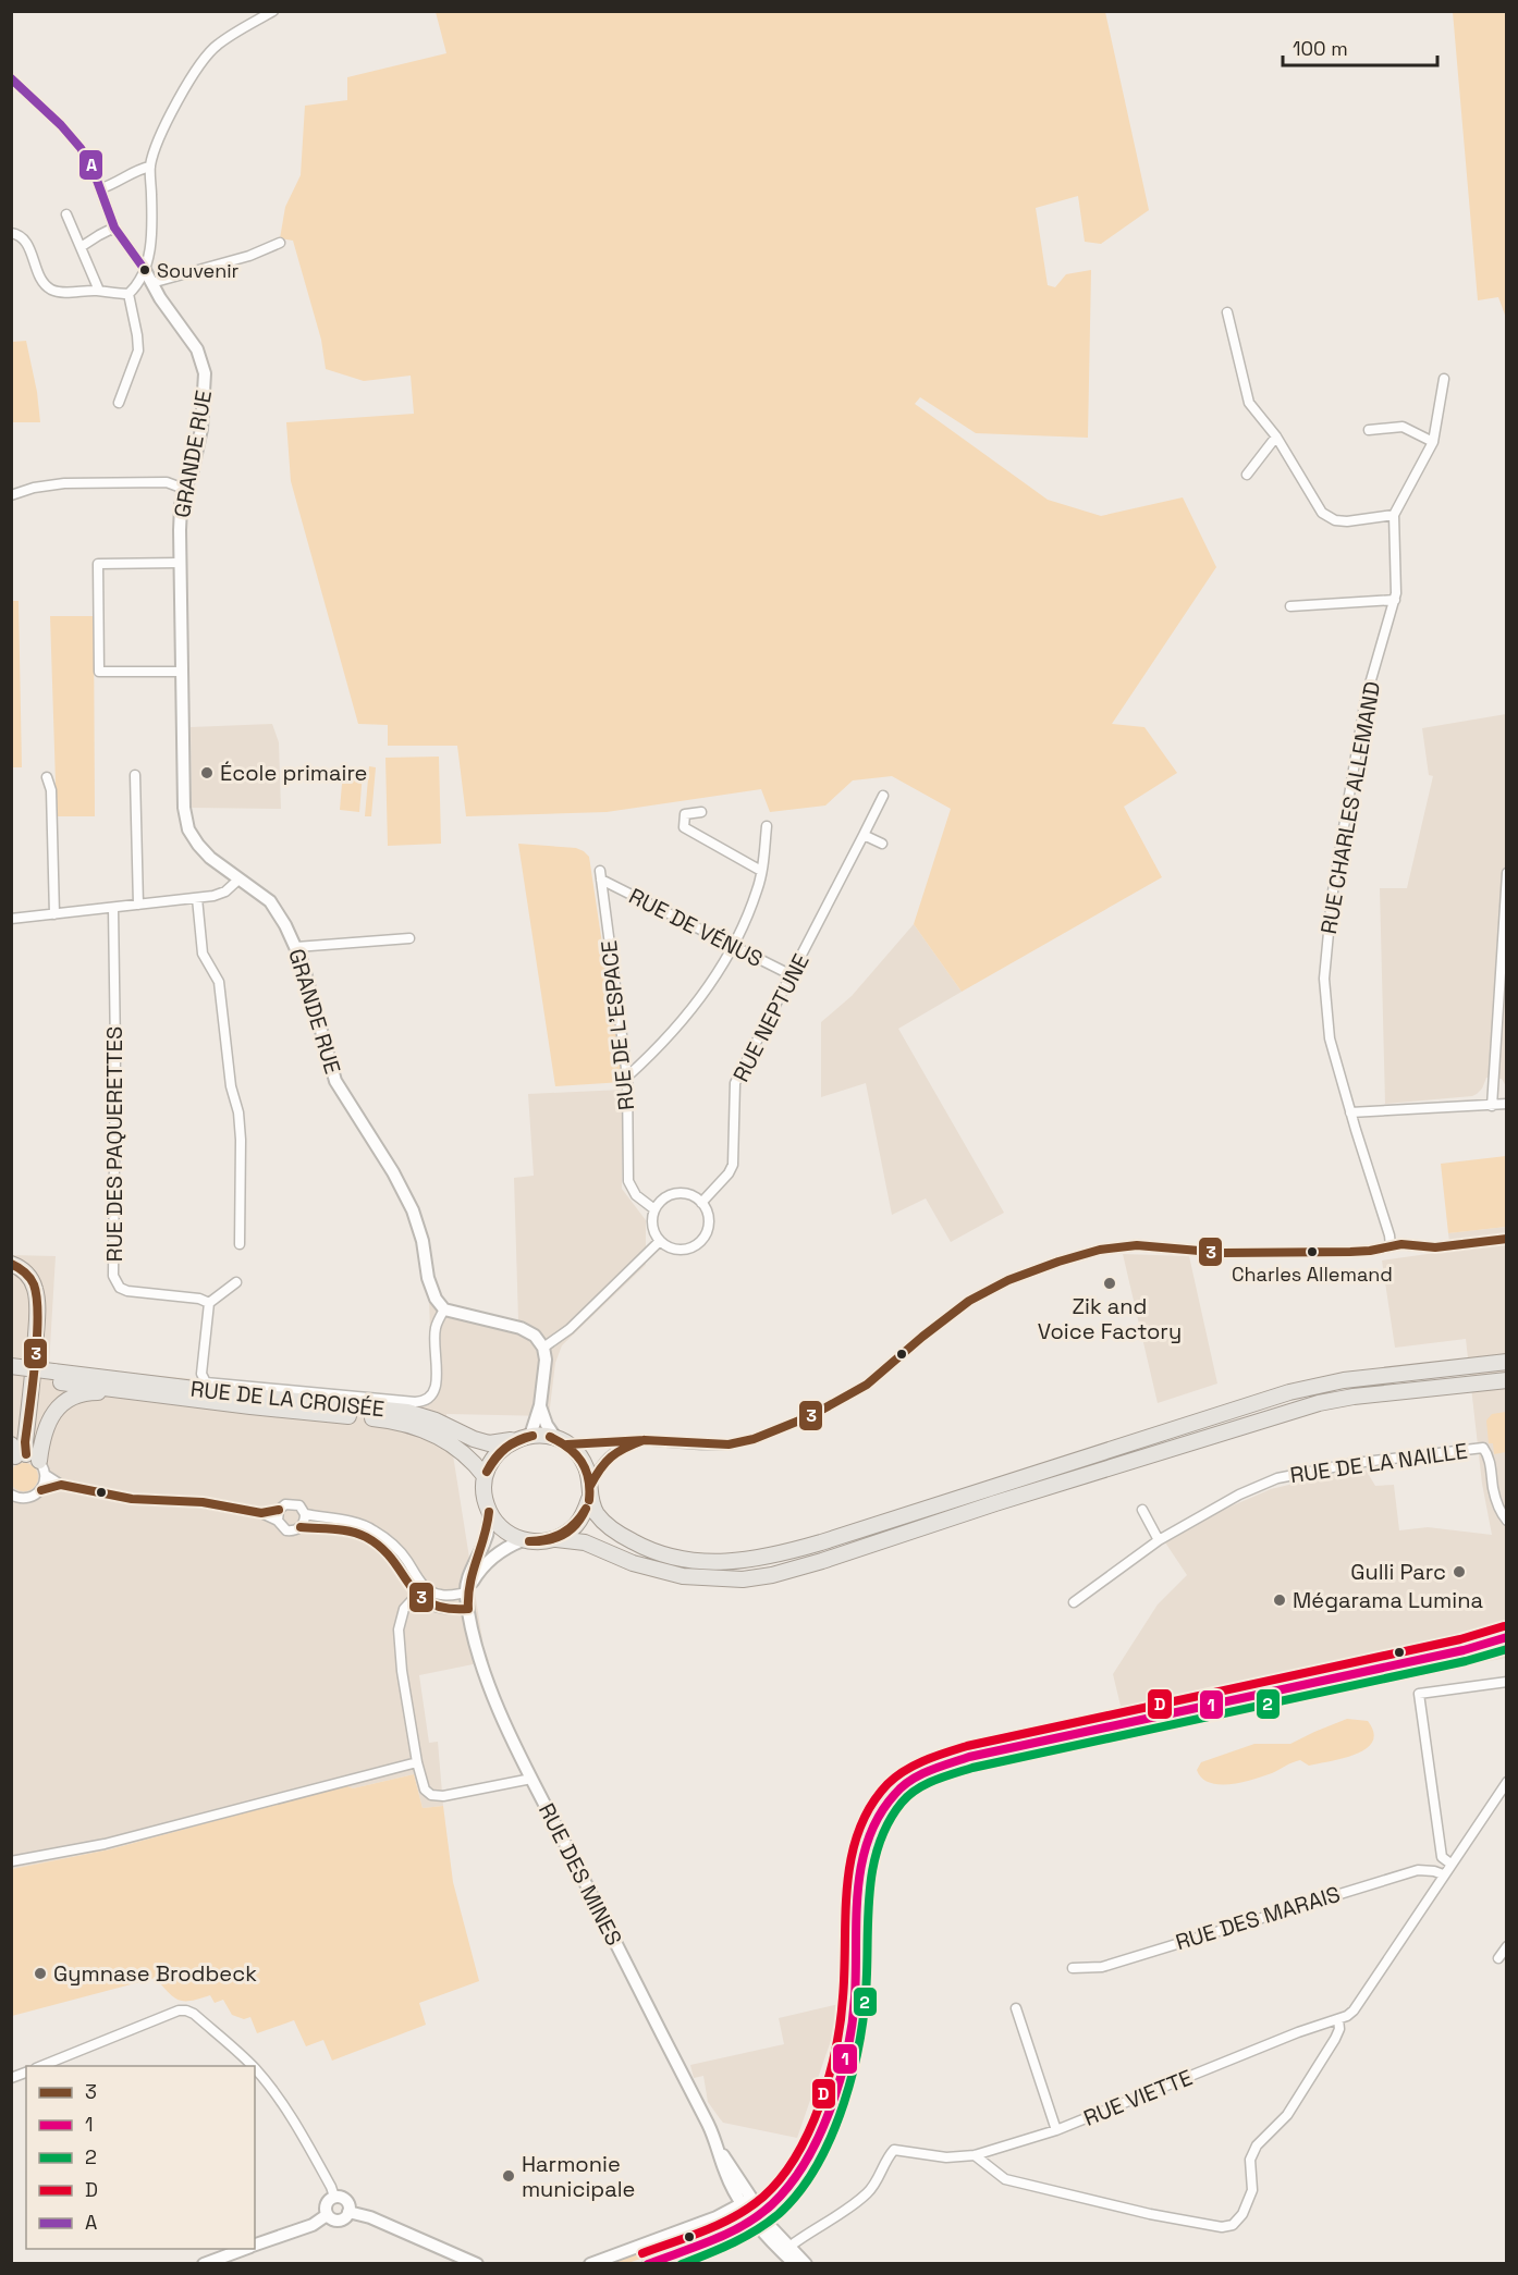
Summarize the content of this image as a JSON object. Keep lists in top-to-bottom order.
{
  "streets": {
    "main road": ["RUE DE LA CROISÉE"],
    "street": [
      "GRANDE RUE",
      "RUE CHARLES ALLEMAND",
      "RUE DE VÉNUS",
      "RUE NEPTUNE",
      "RUE DE L'ESPACE",
      "RUE DES PAQUERETTES",
      "RUE DE LA NAILLE",
      "RUE DES MINES",
      "RUE DES MARAIS",
      "RUE VIETTE"
    ]
  },
  "crossings": [
    ["RUE DE VÉNUS", "RUE NEPTUNE"],
    ["RUE DE VÉNUS", "RUE DE L'ESPACE"],
    ["RUE NEPTUNE", "RUE DE L'ESPACE"],
    ["RUE DE LA CROISÉE", "RUE DES MINES"],
    ["RUE DES MINES", "RUE VIETTE"],
    ["RUE DES MARAIS", "RUE VIETTE"]
  ],
  "places": [
    "Souvenir",
    "École primaire",
    "Charles Allemand",
    "Zik and Voice Factory",
    "Gulli Parc",
    "Mégarama Lumina",
    "Gymnase Brodbeck",
    "Harmonie municipale"
  ],
  "lines": [
    "transit line A",
    "transit line 3",
    "transit line D",
    "transit line 1",
    "transit line 2"
  ],
  "legend": [
    "3",
    "1",
    "2",
    "D",
    "A"
  ],
  "scale_bar": "100 m"
}
